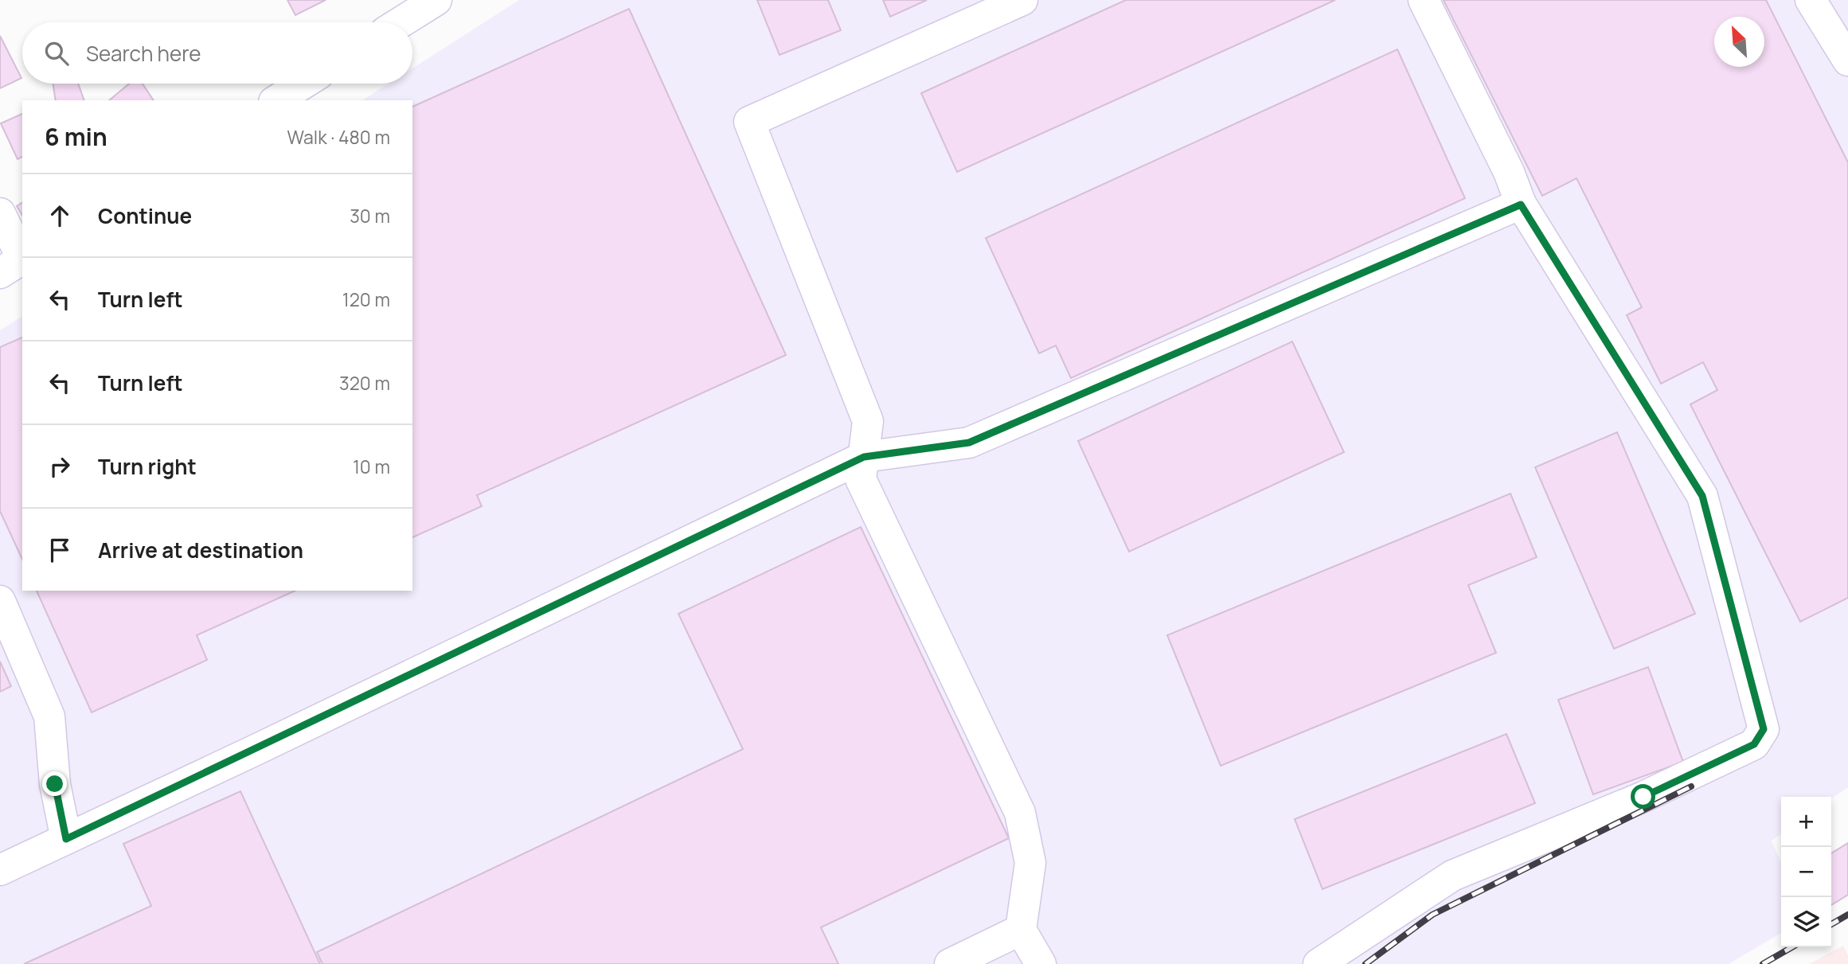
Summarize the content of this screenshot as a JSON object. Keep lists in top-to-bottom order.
{
  "north": "top left",
  "page": {
    "search": "Search here",
    "heading": ["6 min", "Walk · 480 m"],
    "list": [
      ["Continue", "30 m"],
      ["Turn left", "120 m"],
      ["Turn left", "320 m"],
      ["Turn right", "10 m"],
      "Arrive at destination"
    ],
    "map_buttons": ["+", "−"]
  }
}
